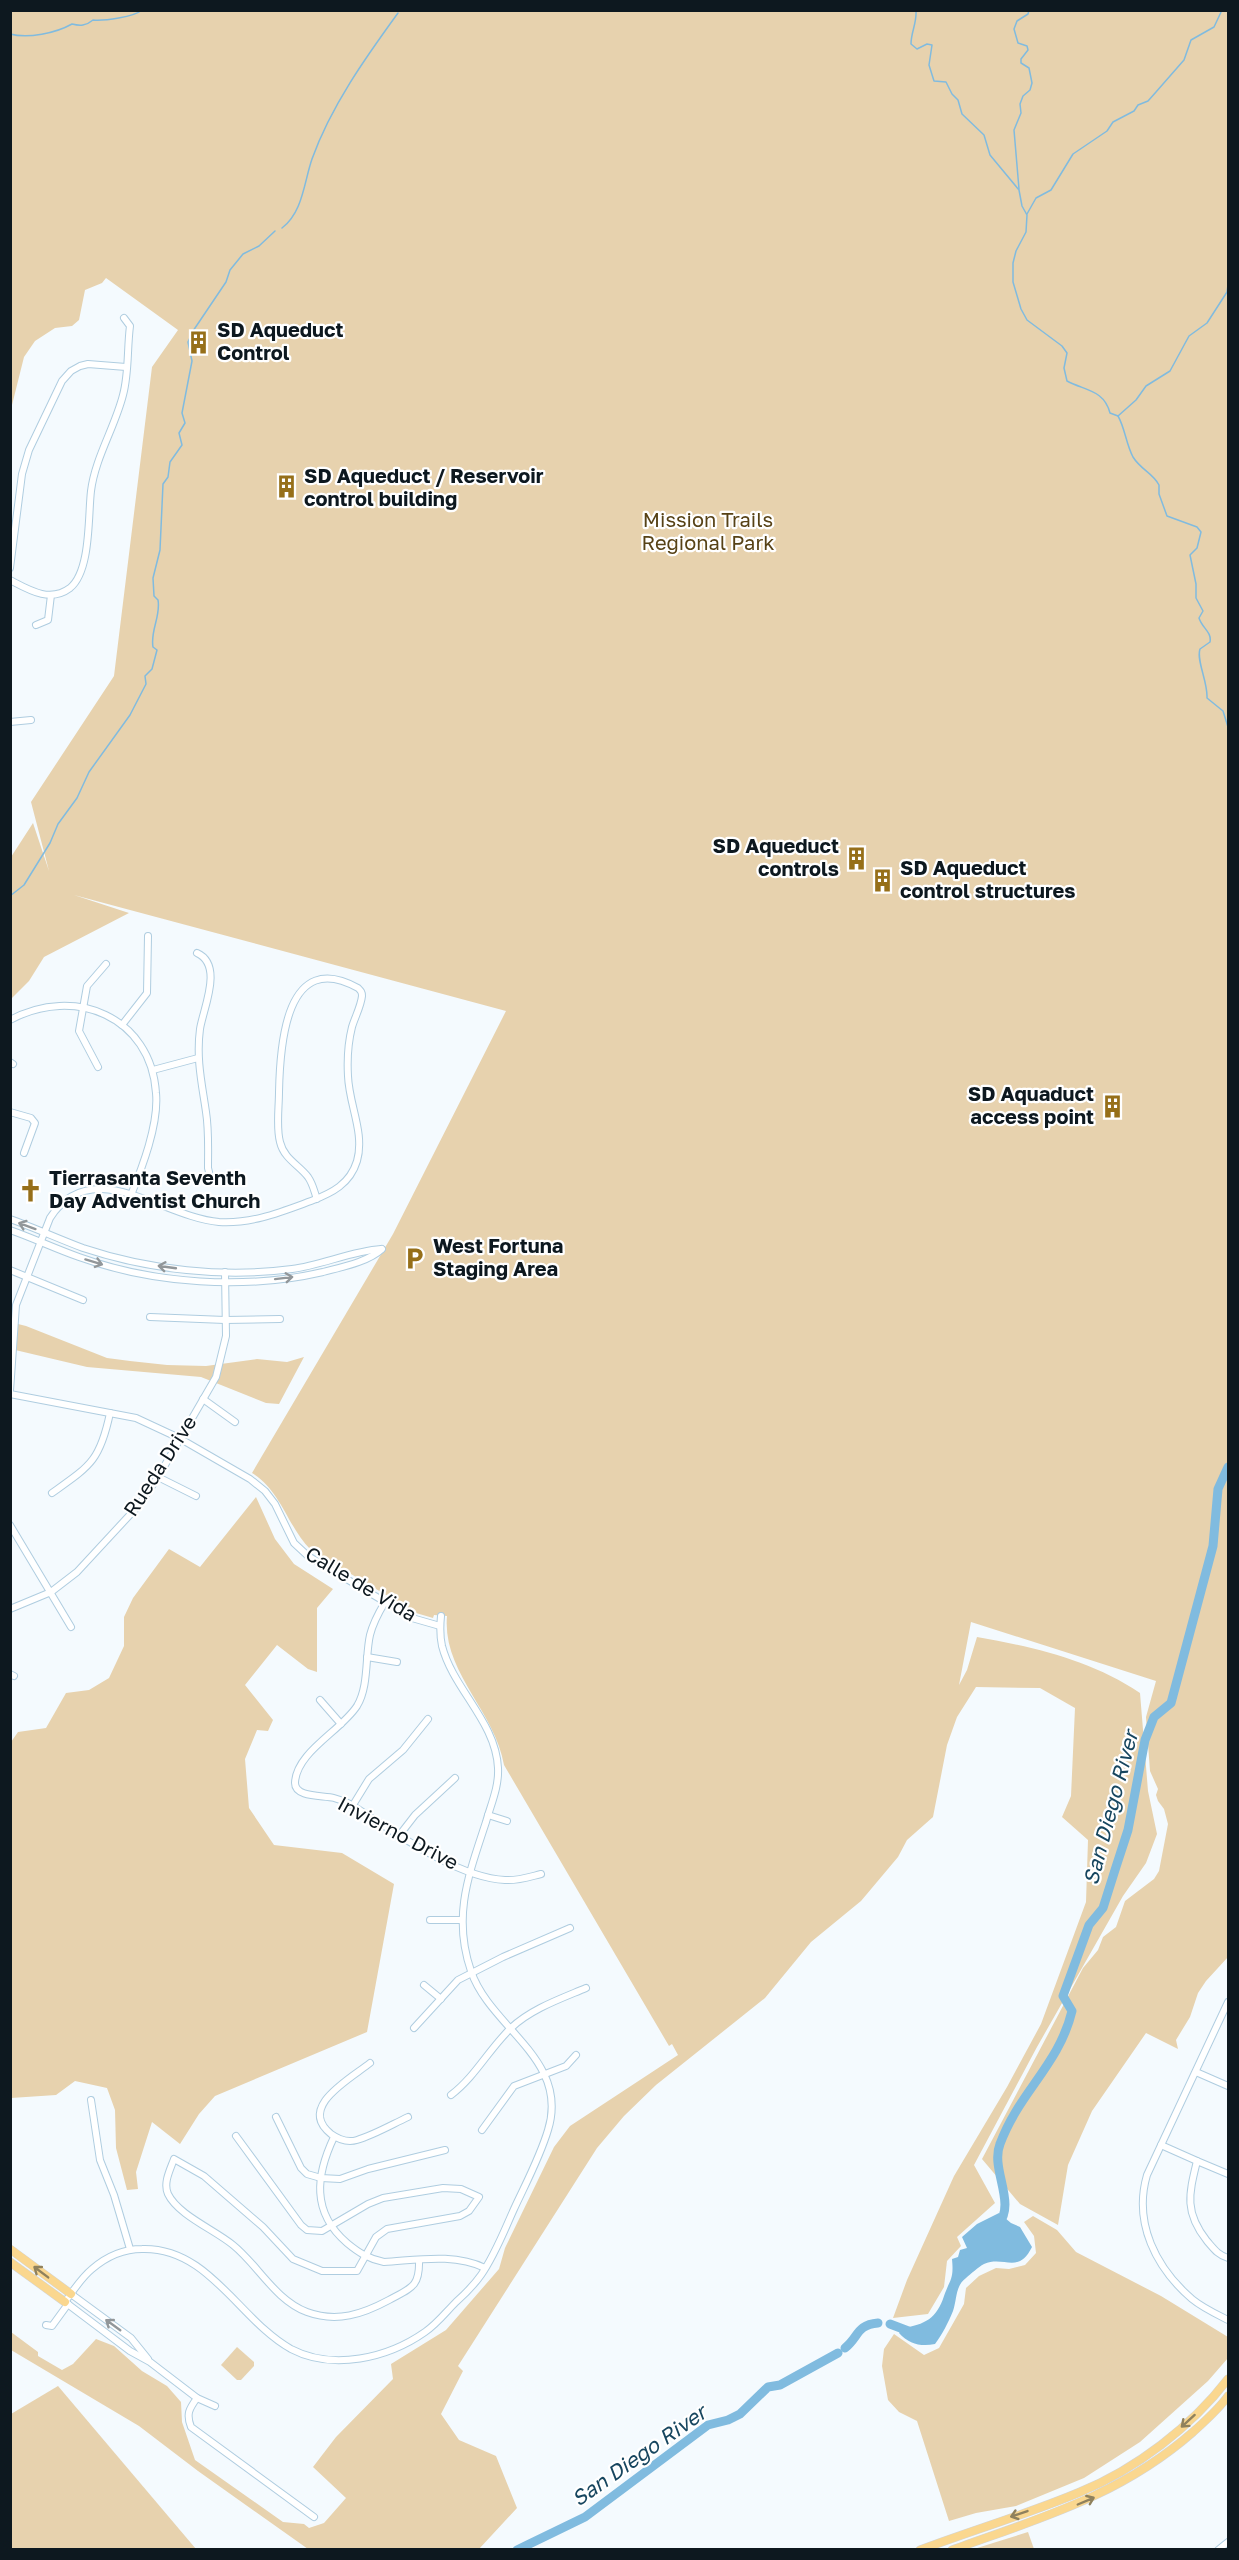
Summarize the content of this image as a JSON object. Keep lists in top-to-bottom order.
{
  "streets": {
    "street": ["Rueda Drive", "Calle de Vida", "Invierno Drive"]
  },
  "crossings": [
    ["Rueda Drive", "Calle de Vida"]
  ],
  "water": ["San Diego River"],
  "parks": ["Mission Trails Regional Park"],
  "places": {
    "building": [
      "SD Aqueduct Control",
      "SD Aqueduct / Reservoir control building",
      "SD Aqueduct controls",
      "SD Aqueduct control structures",
      "SD Aquaduct access point"
    ],
    "church": ["Tierrasanta Seventh Day Adventist Church"],
    "parking": ["West Fortuna Staging Area"]
  }
}
